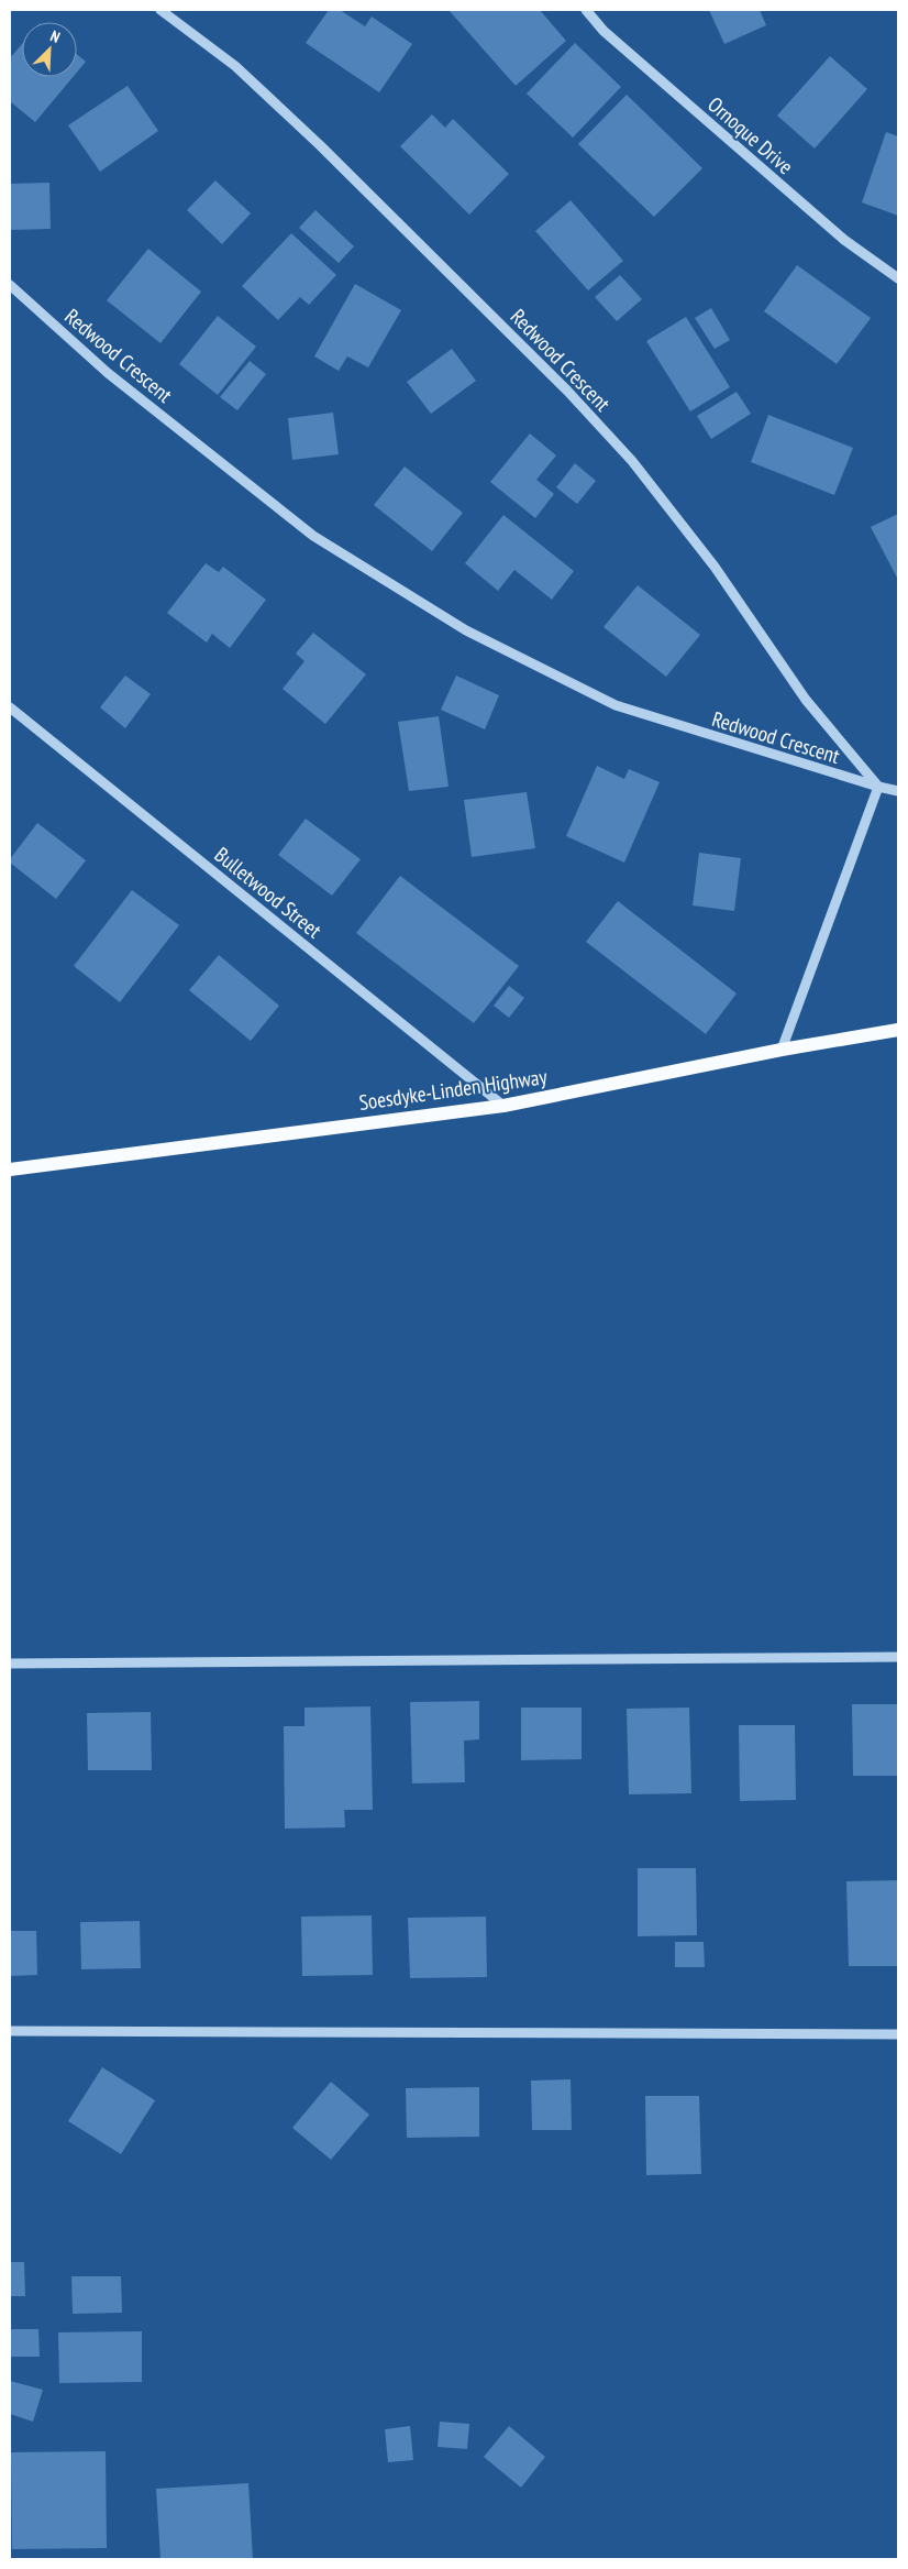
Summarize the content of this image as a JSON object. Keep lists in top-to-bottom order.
{
  "streets": {
    "main road": ["Soesdyke-Linden Highway"],
    "street": ["Ornoque Drive", "Redwood Crescent", "Bulletwood Street"]
  },
  "crossings": [
    ["Bulletwood Street", "Soesdyke-Linden Highway"]
  ],
  "north": "top right"
}
